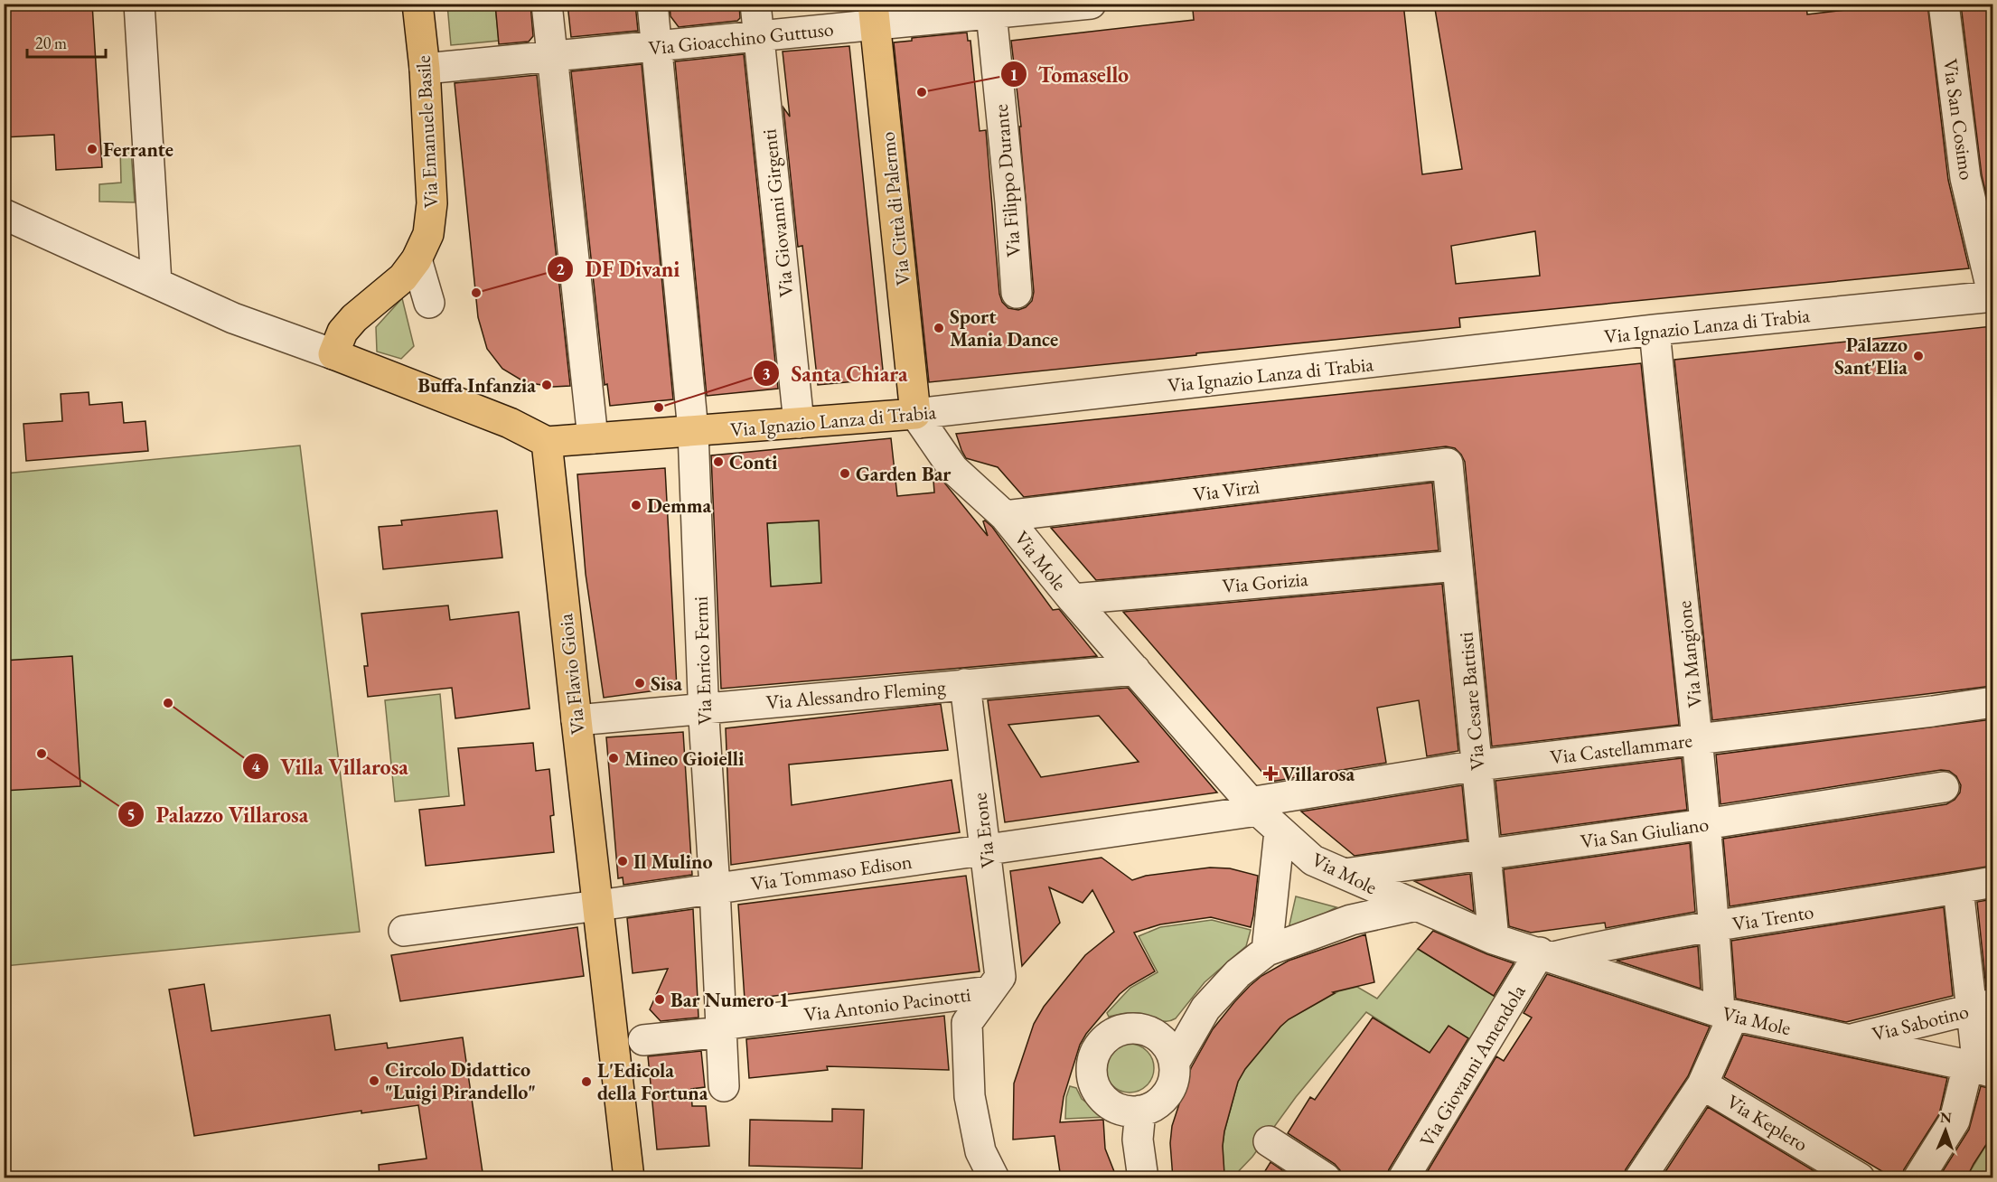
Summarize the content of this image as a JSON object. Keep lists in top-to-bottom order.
{
  "streets": {
    "main road": [
      "Via Emanuele Basile",
      "Via Città di Palermo",
      "Via Ignazio Lanza di Trabia",
      "Via Flavio Gioia"
    ],
    "street": [
      "Via Gioacchino Guttuso",
      "Via San Cosimo",
      "Via Filippo Durante",
      "Via Giovanni Girgenti",
      "Via Virzì",
      "Via Mole",
      "Via Gorizia",
      "Via Mangione",
      "Via Enrico Fermi",
      "Via Alessandro Fleming",
      "Via Cesare Battisti",
      "Via Castellammare",
      "Via Erone",
      "Via San Giuliano",
      "Via Tommaso Edison",
      "Via Trento",
      "Via Antonio Pacinotti",
      "Via Sabotino",
      "Via Giovanni Amendola",
      "Via Keplero"
    ]
  },
  "crossings": [
    ["Via Gioacchino Guttuso", "Via Emanuele Basile"],
    ["Via Gioacchino Guttuso", "Via Filippo Durante"],
    ["Via Gioacchino Guttuso", "Via Città di Palermo"],
    ["Via Gioacchino Guttuso", "Via Giovanni Girgenti"],
    ["Via Gioacchino Guttuso", "Via Enrico Fermi"],
    ["Via San Cosimo", "Via Ignazio Lanza di Trabia"],
    ["Via Città di Palermo", "Via Ignazio Lanza di Trabia"],
    ["Via Città di Palermo", "Via Mole"],
    ["Via Giovanni Girgenti", "Via Ignazio Lanza di Trabia"],
    ["Via Ignazio Lanza di Trabia", "Via Mole"],
    ["Via Ignazio Lanza di Trabia", "Via Mangione"],
    ["Via Ignazio Lanza di Trabia", "Via Enrico Fermi"],
    ["Via Ignazio Lanza di Trabia", "Via Flavio Gioia"],
    ["Via Virzì", "Via Mole"],
    ["Via Virzì", "Via Cesare Battisti"],
    ["Via Mole", "Via Gorizia"],
    ["Via Mole", "Via Mangione"],
    ["Via Mole", "Via Alessandro Fleming"],
    ["Via Mole", "Via Cesare Battisti"],
    ["Via Mole", "Via Castellammare"],
    ["Via Mole", "Via San Giuliano"],
    ["Via Mole", "Via Tommaso Edison"],
    ["Via Mole", "Via Trento"],
    ["Via Mole", "Via Sabotino"],
    ["Via Mole", "Via Giovanni Amendola"],
    ["Via Gorizia", "Via Cesare Battisti"],
    ["Via Mangione", "Via Castellammare"],
    ["Via Mangione", "Via San Giuliano"],
    ["Via Mangione", "Via Trento"],
    ["Via Enrico Fermi", "Via Alessandro Fleming"],
    ["Via Enrico Fermi", "Via Tommaso Edison"],
    ["Via Enrico Fermi", "Via Antonio Pacinotti"],
    ["Via Flavio Gioia", "Via Alessandro Fleming"],
    ["Via Flavio Gioia", "Via Tommaso Edison"],
    ["Via Alessandro Fleming", "Via Erone"],
    ["Via Cesare Battisti", "Via Castellammare"],
    ["Via Cesare Battisti", "Via San Giuliano"],
    ["Via Castellammare", "Via Tommaso Edison"],
    ["Via Erone", "Via Tommaso Edison"],
    ["Via Erone", "Via Antonio Pacinotti"],
    ["Via Trento", "Via Giovanni Amendola"]
  ],
  "places": {
    "other": [
      "Tomasello",
      "Ferrante",
      "DF Divani",
      "Sport Mania Dance",
      "Palazzo Sant'Elia",
      "Buffa Infanzia",
      "Santa Chiara",
      "Conti",
      "Garden Bar",
      "Demma",
      "Sisa",
      "Villa Villarosa",
      "Palazzo Villarosa",
      "Mineo Gioielli",
      "Il Mulino",
      "Bar Numero 1",
      "Circolo Didattico \"Luigi Pirandello\"",
      "L'Edicola della Fortuna"
    ],
    "health": ["Villarosa"]
  },
  "scale_bar": "20 m",
  "north": "top"
}
